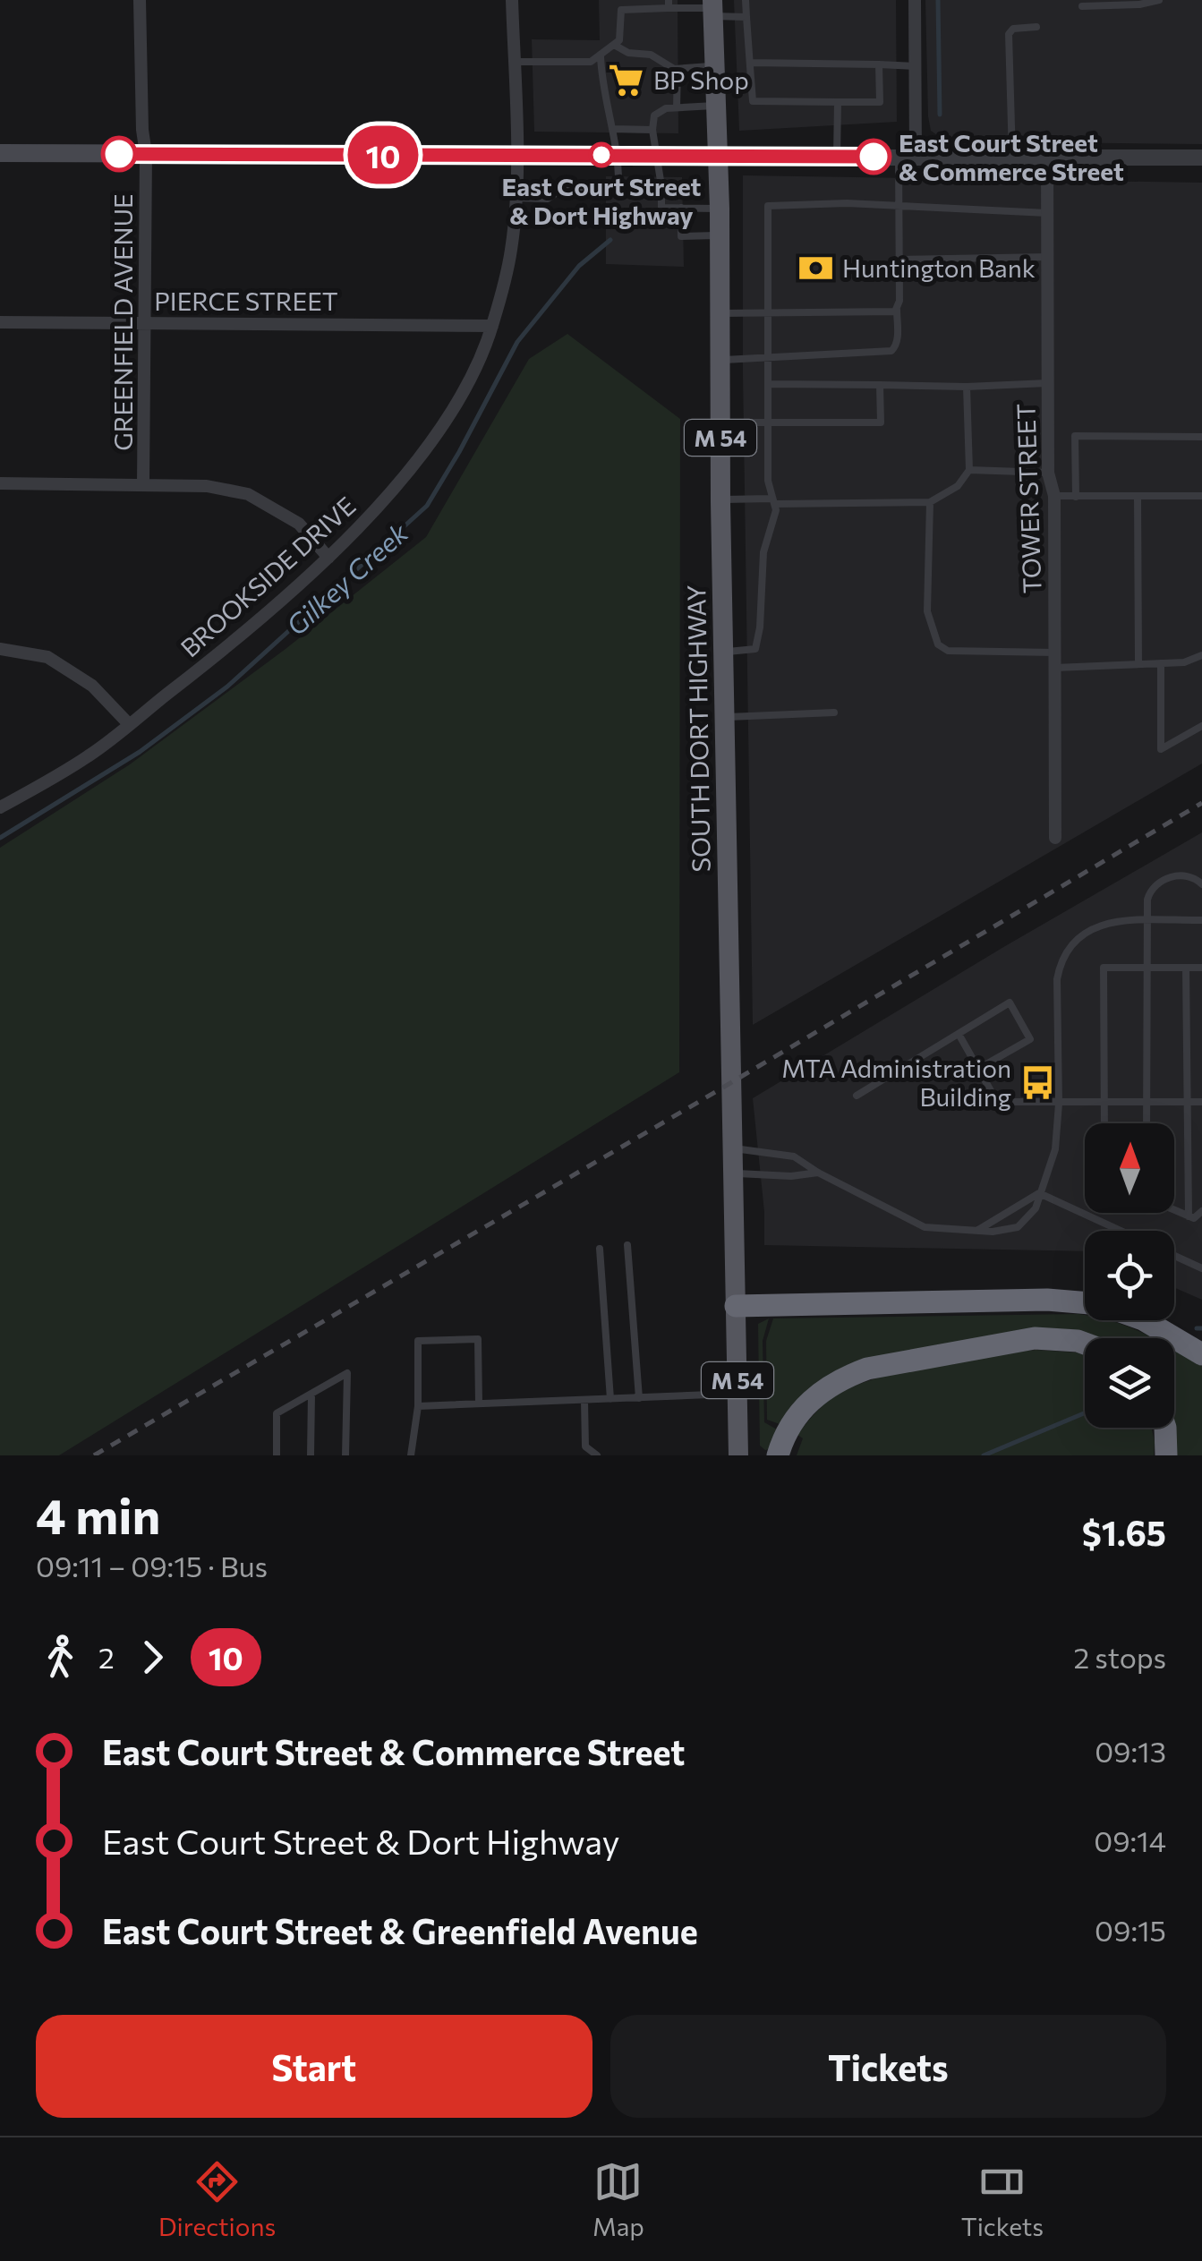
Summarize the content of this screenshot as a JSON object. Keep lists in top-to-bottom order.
{
  "streets": {
    "main road": ["M 54", "SOUTH DORT HIGHWAY"],
    "street": [
      "PIERCE STREET",
      "GREENFIELD AVENUE",
      "TOWER STREET",
      "BROOKSIDE DRIVE"
    ]
  },
  "crossings": [
    ["PIERCE STREET", "GREENFIELD AVENUE"],
    ["PIERCE STREET", "BROOKSIDE DRIVE"]
  ],
  "water": ["Gilkey Creek"],
  "places": {
    "supermarket": ["BP Shop"],
    "other": ["East Court Street & Dort Highway", "East Court Street & Commerce Street"],
    "bank": ["Huntington Bank"],
    "bus stop": ["MTA Administration Building"]
  },
  "lines": ["bus line 10"],
  "north": "top",
  "page": {
    "on_map": "10",
    "heading": ["4 min", "09:11 – 09:15 · Bus", "$1.65"],
    "legs": ["2", "10", "2 stops"],
    "list": [
      {
        "name": "East Court Street & Commerce Street",
        "value": "09:13"
      },
      {
        "name": "East Court Street & Dort Highway",
        "value": "09:14"
      },
      {
        "name": "East Court Street & Greenfield Avenue",
        "value": "09:15"
      }
    ],
    "buttons": ["Start", "Tickets"],
    "tabs": ["Directions", "Map", "Tickets"]
  }
}
